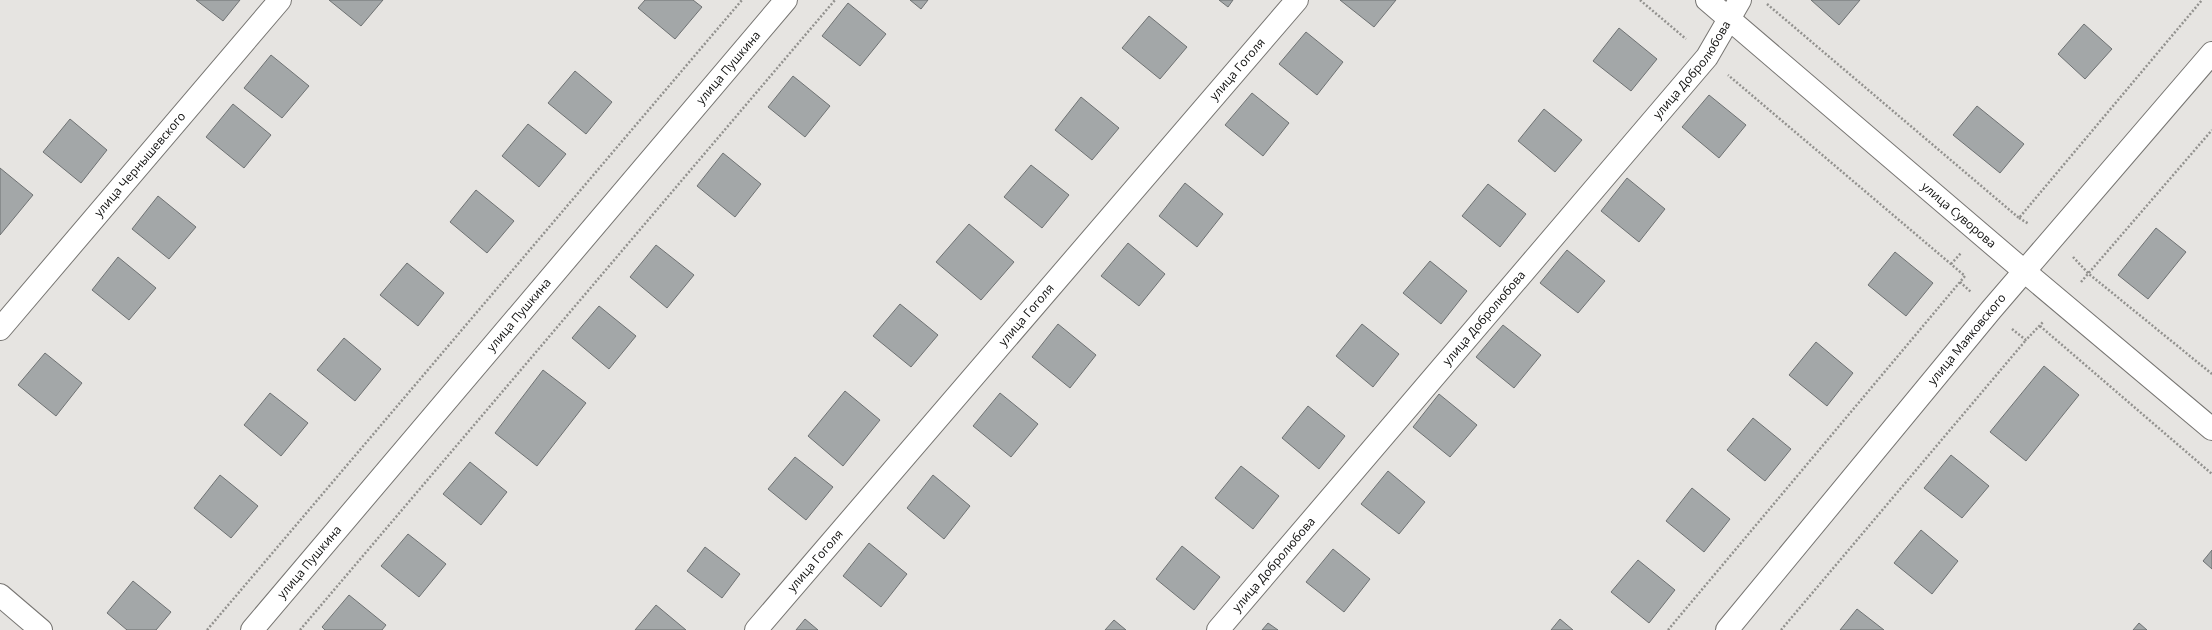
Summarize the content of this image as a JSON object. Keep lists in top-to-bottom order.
{
  "streets": {
    "street": [
      "улица Пушкина",
      "улица Гоголя",
      "улица Добролюбова",
      "улица Чернышевского",
      "улица Суворова",
      "улица Маяковского"
    ]
  },
  "crossings": [
    ["улица Добролюбова", "улица Суворова"],
    ["улица Суворова", "улица Маяковского"]
  ]
}
